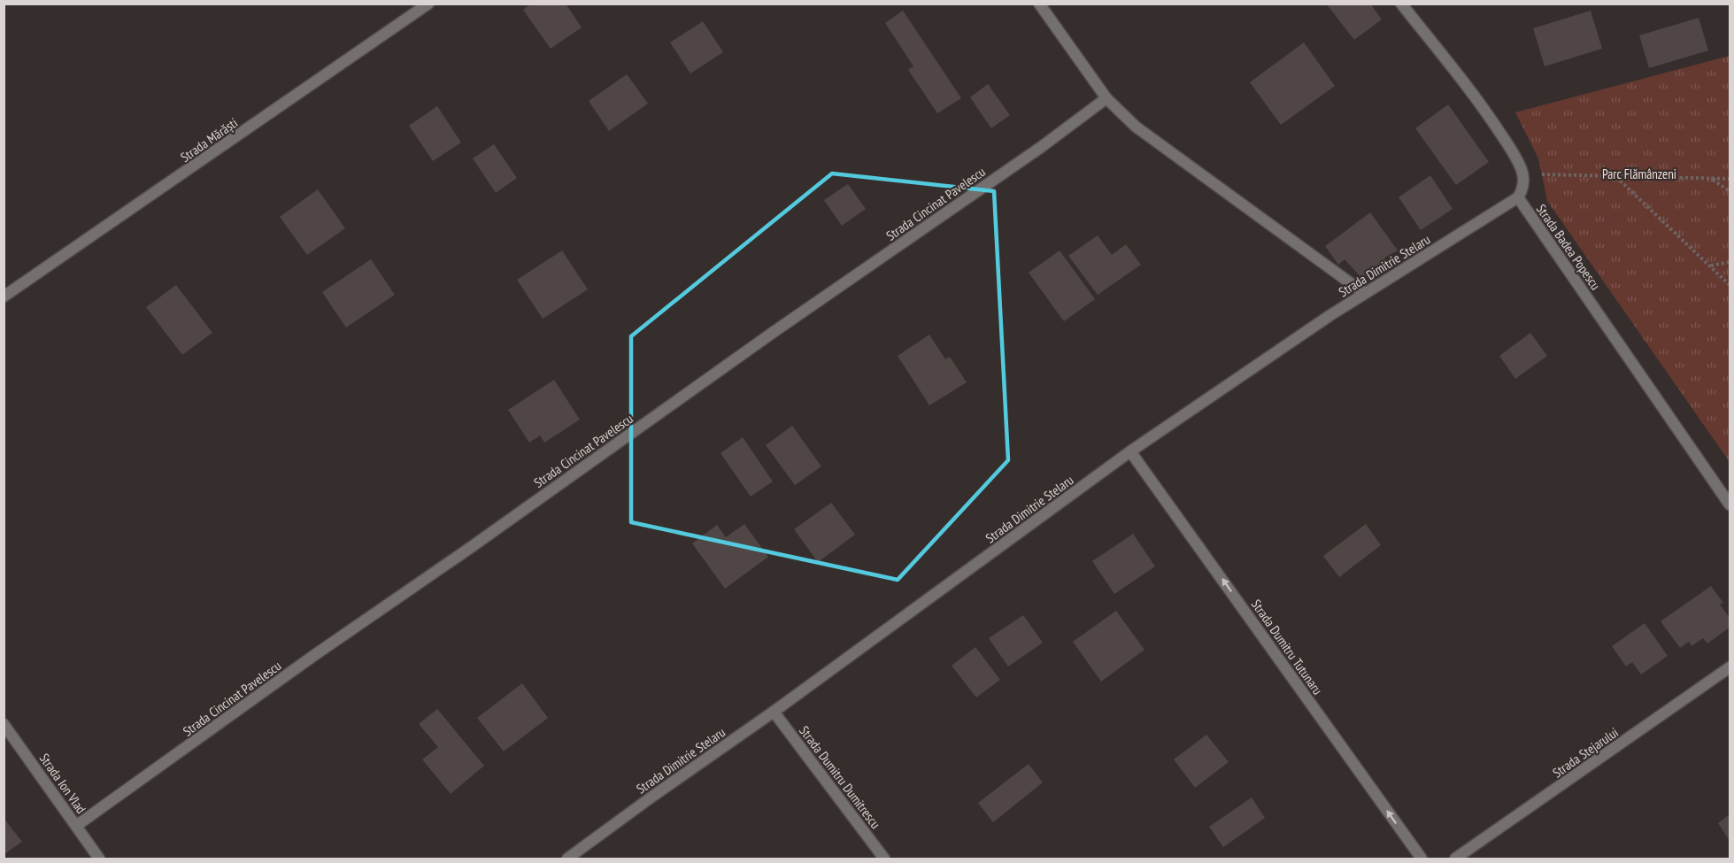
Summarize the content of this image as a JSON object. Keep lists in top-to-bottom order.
{
  "streets": {
    "street": [
      "Strada Mărăști",
      "Strada Cincinat Pavelescu",
      "Strada Badea Popescu",
      "Strada Dimitrie Stelaru",
      "Strada Dumitru Tutunaru",
      "Strada Stejarului",
      "Strada Dumitru Dumitrescu",
      "Strada Ion Vlad"
    ]
  },
  "crossings": [
    ["Strada Cincinat Pavelescu", "Strada Ion Vlad"],
    ["Strada Badea Popescu", "Strada Dimitrie Stelaru"],
    ["Strada Dimitrie Stelaru", "Strada Dumitru Tutunaru"],
    ["Strada Dimitrie Stelaru", "Strada Dumitru Dumitrescu"]
  ],
  "one_way": ["Strada Dumitru Tutunaru"],
  "parks": ["Parc Flămânzeni"]
}
